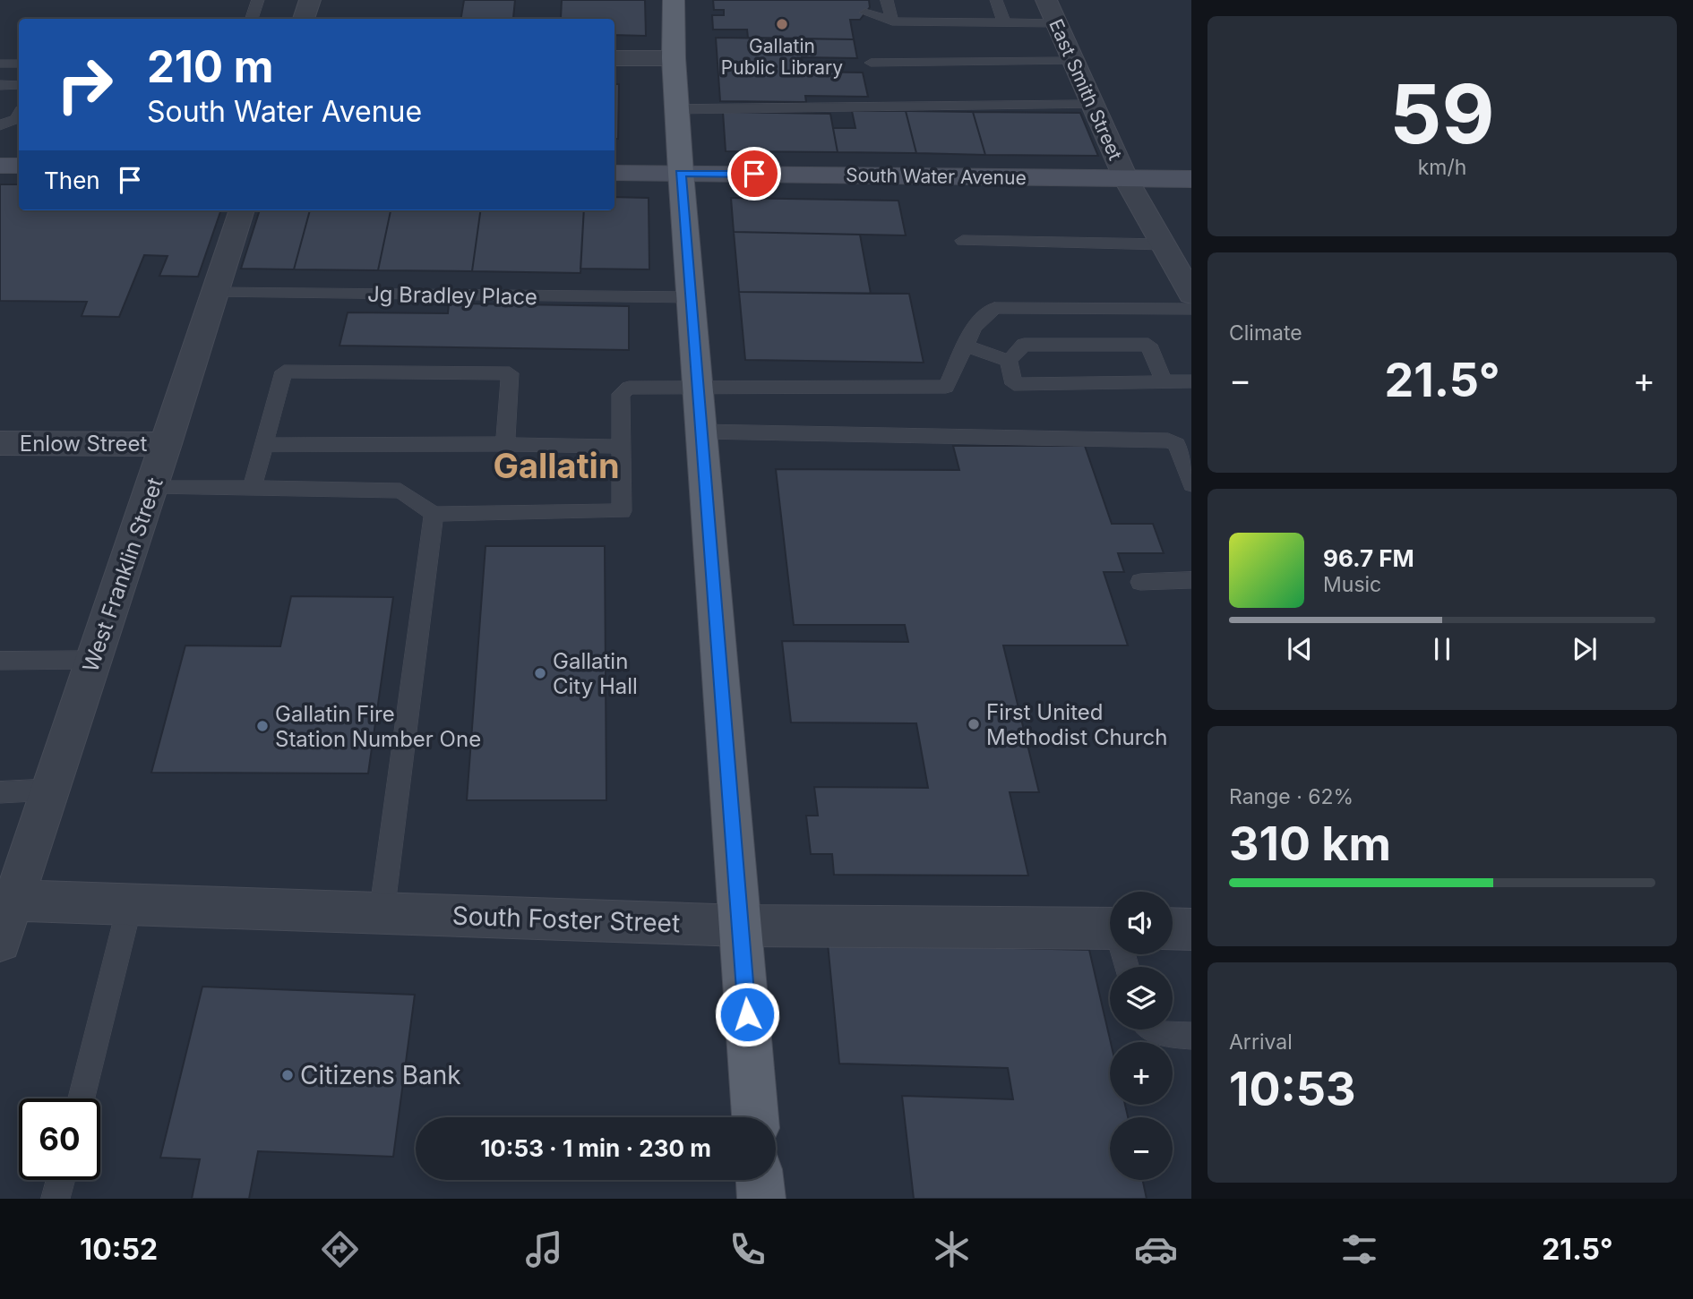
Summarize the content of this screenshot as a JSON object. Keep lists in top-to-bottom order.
{
  "streets": {
    "main road": ["South Water Avenue"],
    "street": [
      "East Smith Street",
      "Enlow Street",
      "West Franklin Street",
      "South Foster Street"
    ],
    "lane": ["Jg Bradley Place"]
  },
  "crossings": [
    ["East Smith Street", "South Water Avenue"],
    ["Jg Bradley Place", "West Franklin Street"],
    ["Enlow Street", "West Franklin Street"],
    ["West Franklin Street", "South Foster Street"]
  ],
  "districts": ["Gallatin"],
  "places": [
    "Gallatin Public Library",
    "Gallatin City Hall",
    "First United Methodist Church",
    "Gallatin Fire Station Number One",
    "Citizens Bank"
  ],
  "page": {
    "tile": [
      ["59", "km/h"],
      "Climate",
      ["Range · 62%", "310 km"],
      ["Arrival", "10:53"]
    ],
    "turn": ["210 m", "South Water Avenue"],
    "then": "Then",
    "heat": ["−", "21.5°", "+"],
    "song": ["96.7 FM", "Music"],
    "map_buttons": ["+", "−"],
    "limit": "60",
    "trip": "10:53 · 1 min · 230 m",
    "tabs": ["10:52", "21.5°"]
  }
}
